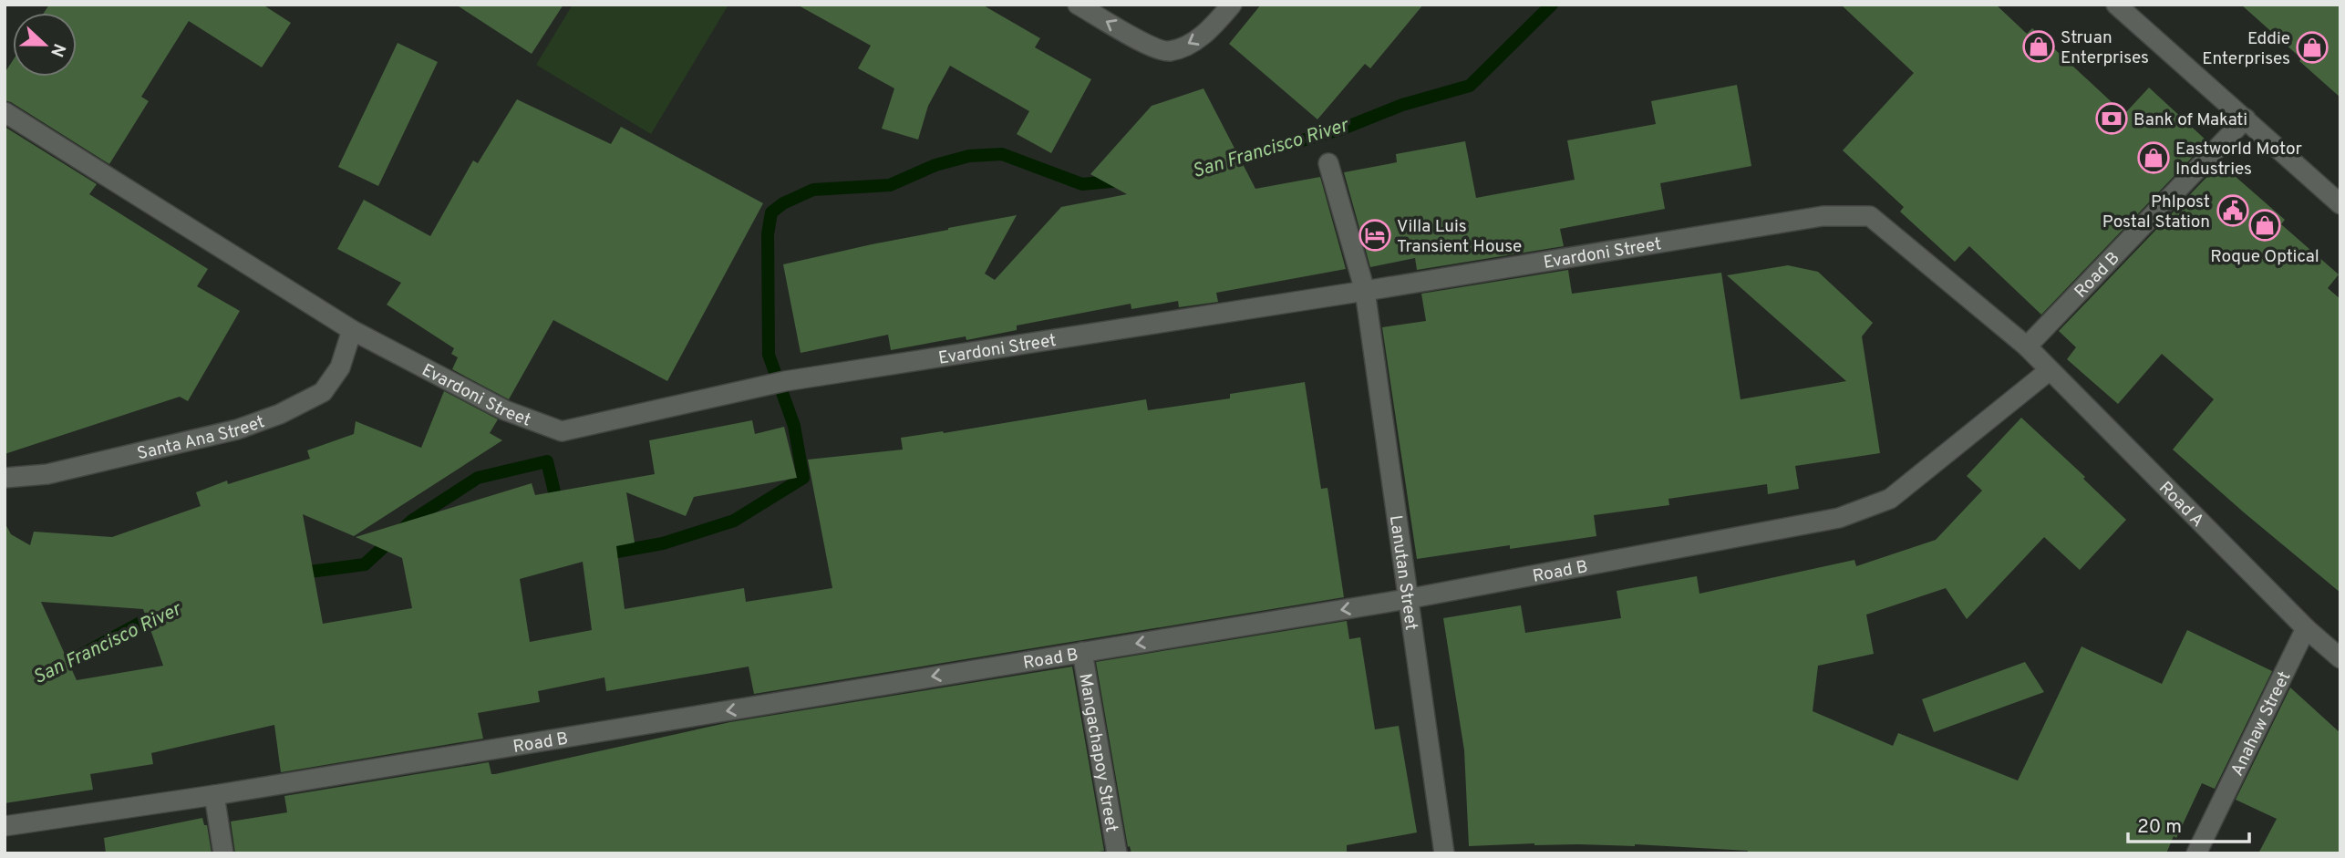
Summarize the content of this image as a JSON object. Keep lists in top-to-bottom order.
{
  "streets": {
    "street": [
      "Evardoni Street",
      "Road B",
      "Santa Ana Street",
      "Road A",
      "Lanutan Street",
      "Anahaw Street",
      "Mangachapoy Street"
    ]
  },
  "crossings": [
    ["Evardoni Street", "Road B"],
    ["Evardoni Street", "Santa Ana Street"],
    ["Evardoni Street", "Road A"],
    ["Evardoni Street", "Lanutan Street"],
    ["Road B", "Road A"],
    ["Road B", "Lanutan Street"],
    ["Road B", "Mangachapoy Street"],
    ["Road A", "Anahaw Street"]
  ],
  "one_way": ["Road B"],
  "water": ["San Francisco River"],
  "places": {
    "shop": [
      "Struan Enterprises",
      "Eddie Enterprises",
      "Eastworld Motor Industries",
      "Roque Optical"
    ],
    "bank": ["Bank of Makati"],
    "public building": ["Phlpost Postal Station"],
    "hotel": ["Villa Luis Transient House"]
  },
  "scale_bar": "20 m",
  "north": "right"
}
